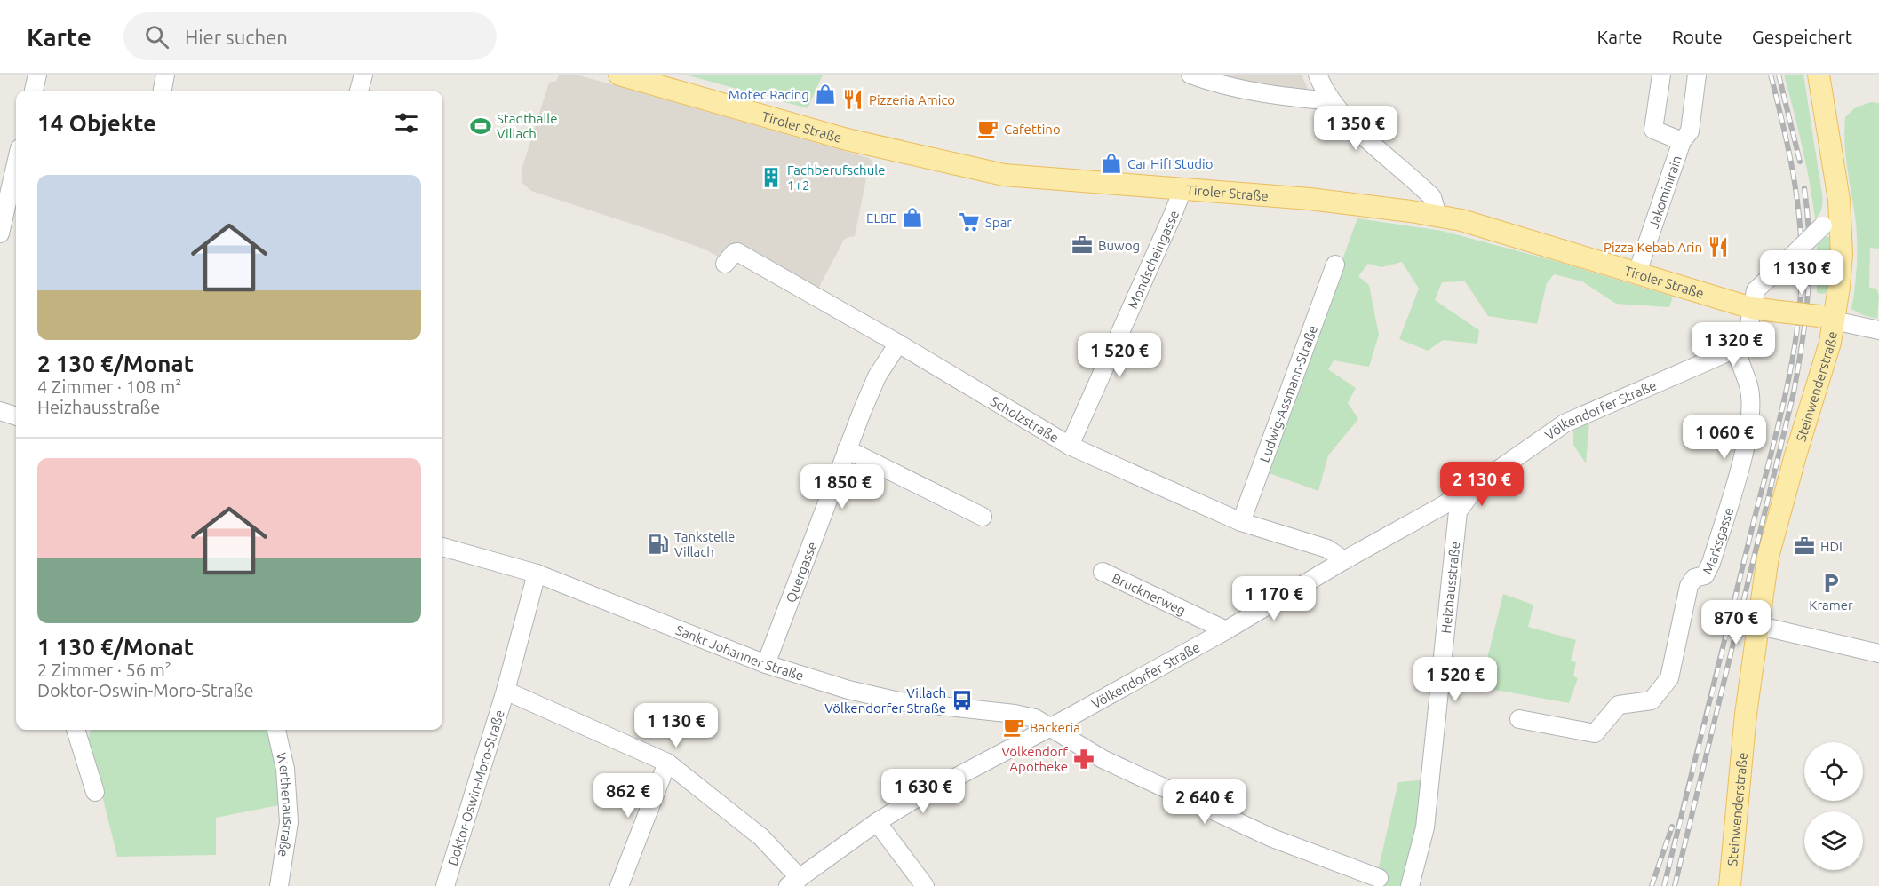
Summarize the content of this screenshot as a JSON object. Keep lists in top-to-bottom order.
{
  "streets": {
    "main road": ["Tiroler Straße", "Steinwenderstraße"],
    "street": [
      "Jakominirain",
      "Mondscheingasse",
      "Ludwig-Assmann-Straße",
      "Völkendorfer Straße",
      "Scholzstraße",
      "Marksgasse",
      "Quergasse",
      "Heizhausstraße",
      "Brucknerweg",
      "Sankt Johanner Straße",
      "Doktor-Oswin-Moro-Straße",
      "Werthenaustraße"
    ]
  },
  "crossings": [
    ["Tiroler Straße", "Jakominirain"],
    ["Tiroler Straße", "Mondscheingasse"],
    ["Tiroler Straße", "Steinwenderstraße"],
    ["Tiroler Straße", "Völkendorfer Straße"],
    ["Mondscheingasse", "Scholzstraße"],
    ["Steinwenderstraße", "Völkendorfer Straße"],
    ["Ludwig-Assmann-Straße", "Scholzstraße"],
    ["Völkendorfer Straße", "Scholzstraße"],
    ["Völkendorfer Straße", "Marksgasse"],
    ["Völkendorfer Straße", "Heizhausstraße"],
    ["Völkendorfer Straße", "Brucknerweg"],
    ["Völkendorfer Straße", "Sankt Johanner Straße"],
    ["Völkendorfer Straße", "Doktor-Oswin-Moro-Straße"],
    ["Scholzstraße", "Quergasse"],
    ["Quergasse", "Sankt Johanner Straße"],
    ["Sankt Johanner Straße", "Doktor-Oswin-Moro-Straße"]
  ],
  "places": {
    "shop": ["Motec Racing", "Car Hifi Studio", "ELBE"],
    "restaurant": ["Pizzeria Amico", "Pizza Kebab Arin"],
    "sports": ["Stadthalle Villach"],
    "cafe": ["Cafettino", "Bäckeria"],
    "building": ["Fachberufschule 1+2"],
    "supermarket": ["Spar"],
    "office": ["Buwog", "HDI"],
    "fuel station": ["Tankstelle Villach"],
    "parking": ["Kramer"],
    "bus stop": ["Villach Völkendorfer Straße"],
    "pharmacy": ["Völkendorf Apotheke"]
  },
  "page": {
    "header": "Karte",
    "search": "Hier suchen",
    "nav": ["Karte", "Route", "Gespeichert"],
    "heading": "14 Objekte",
    "price": [
      "1 350 €",
      "1 130 €",
      "1 320 €",
      "1 520 €",
      "1 060 €",
      "2 130 €",
      "1 850 €",
      "1 170 €",
      "870 €",
      "1 520 €",
      "1 130 €",
      "1 630 €",
      "862 €",
      "2 640 €"
    ],
    "list": [
      {
        "name": "2 130 €/Monat",
        "note": "4 Zimmer · 108 m² · Heizhausstraße"
      },
      {
        "name": "1 130 €/Monat",
        "note": "2 Zimmer · 56 m² · Doktor-Oswin-Moro-Straße"
      }
    ]
  }
}
